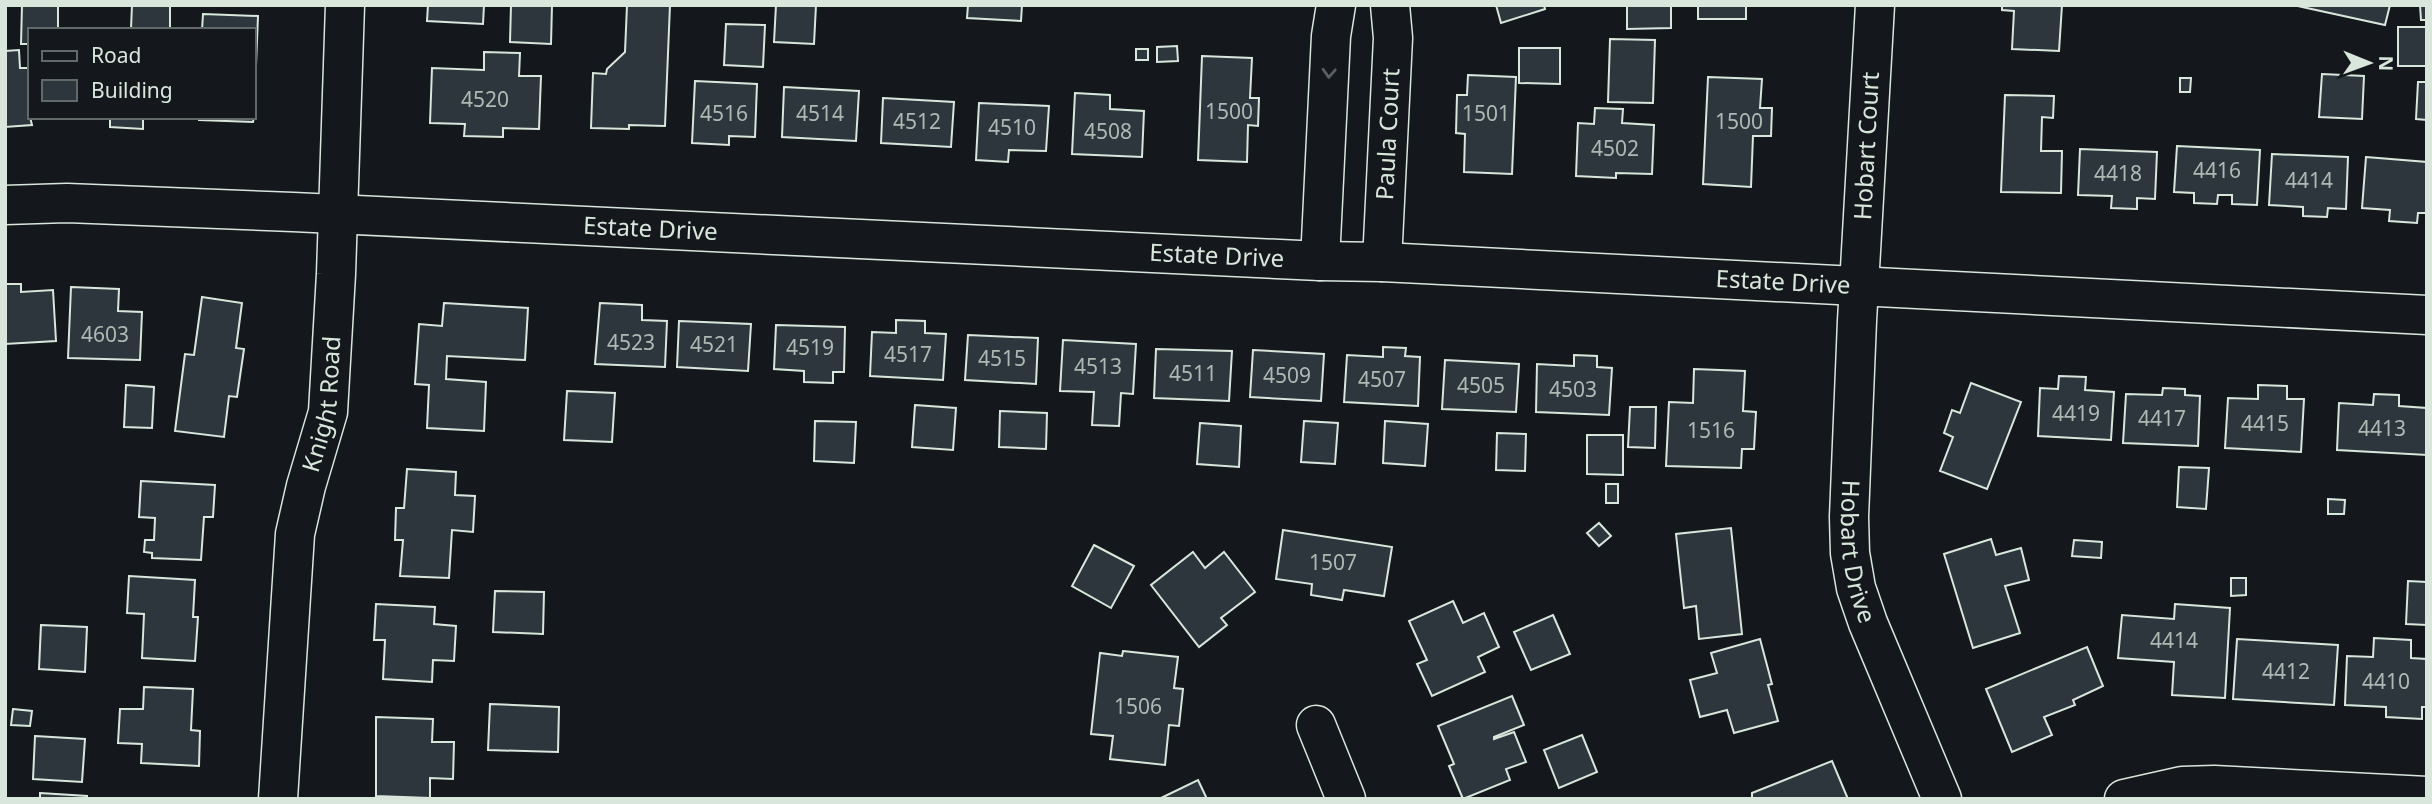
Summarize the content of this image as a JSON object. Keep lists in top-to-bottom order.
{
  "streets": {
    "street": [
      "Paula Court",
      "Hobart Court",
      "Estate Drive",
      "Knight Road",
      "Hobart Drive"
    ]
  },
  "crossings": [
    ["Paula Court", "Estate Drive"],
    ["Hobart Court", "Estate Drive"],
    ["Hobart Court", "Hobart Drive"],
    ["Estate Drive", "Knight Road"],
    ["Estate Drive", "Hobart Drive"]
  ],
  "house_numbers": [
    "4520",
    "1500",
    "4516",
    "4514",
    "1501",
    "4512",
    "1500",
    "4510",
    "4508",
    "4502",
    "4416",
    "4418",
    "4414",
    "4603",
    "4523",
    "4521",
    "4519",
    "4517",
    "4515",
    "4513",
    "4511",
    "4509",
    "4507",
    "4505",
    "4503",
    "4419",
    "4417",
    "4415",
    "4413",
    "1516",
    "1507",
    "4414",
    "4412",
    "4410",
    "1506"
  ],
  "legend": ["Road", "Building"],
  "north": "right"
}
